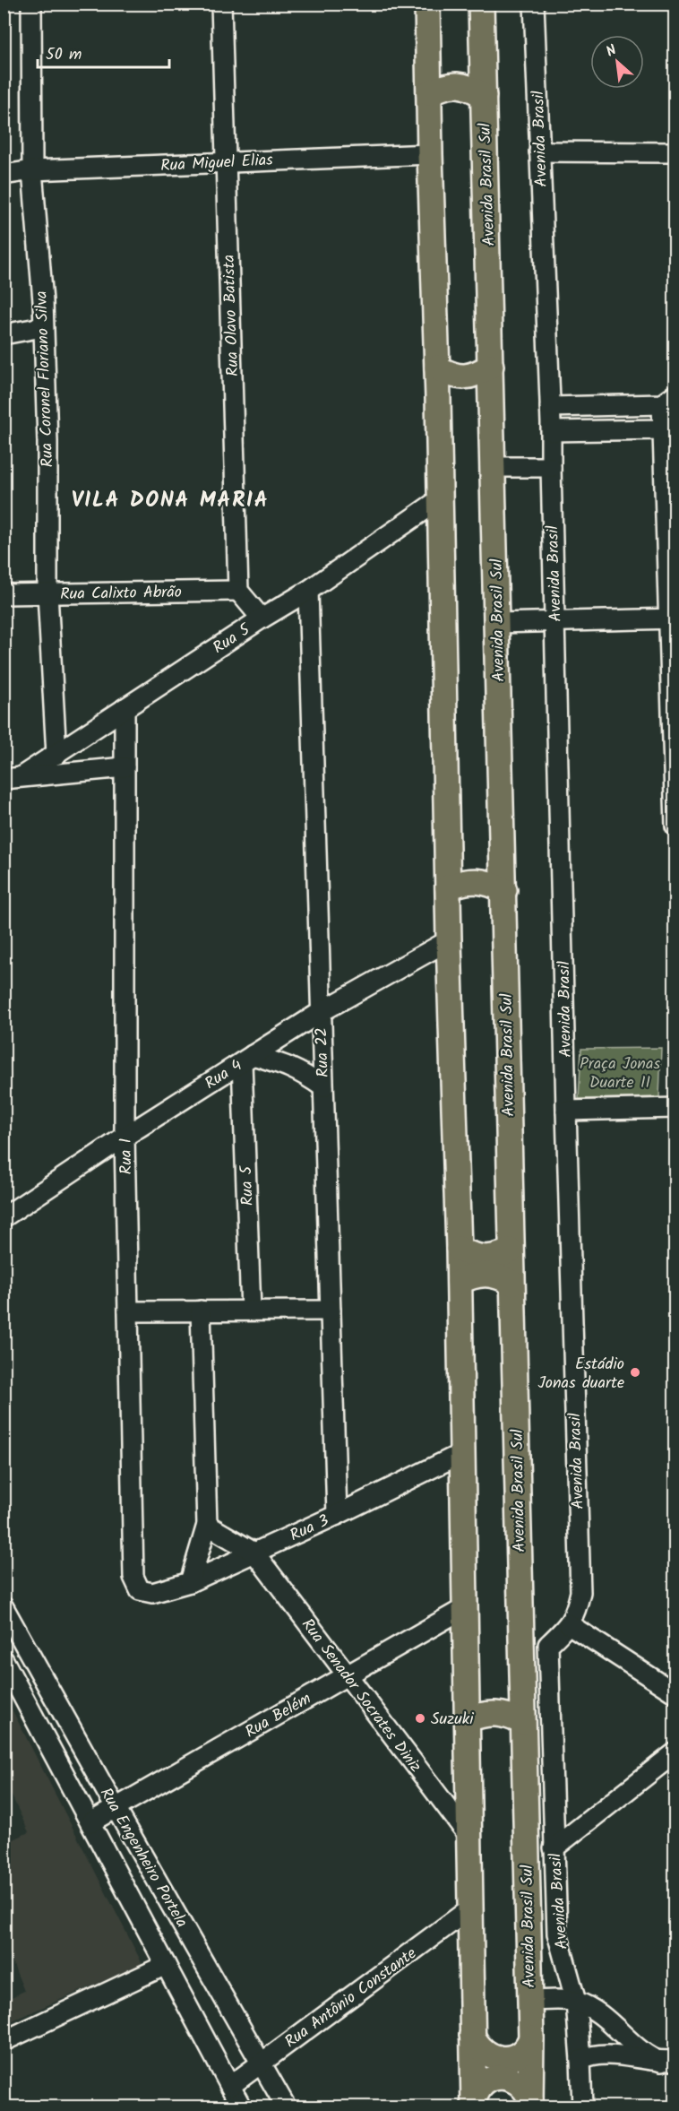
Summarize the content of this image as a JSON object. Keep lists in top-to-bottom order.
{
  "streets": {
    "main road": ["Avenida Brasil Sul"],
    "street": [
      "Avenida Brasil",
      "Rua Miguel Elias",
      "Rua Olavo Batista",
      "Rua Coronel Floriano Silva",
      "Rua Calixto Abrão",
      "Rua 5",
      "Rua 22",
      "Rua 4",
      "Rua 1",
      "Rua 3",
      "Rua Senador Socrates Diniz",
      "Rua Belém",
      "Rua Engenheiro Portela",
      "Rua Antônio Constante"
    ]
  },
  "crossings": [
    ["Rua Miguel Elias", "Rua Olavo Batista"],
    ["Rua Miguel Elias", "Rua Coronel Floriano Silva"],
    ["Rua Olavo Batista", "Rua Calixto Abrão"],
    ["Rua Coronel Floriano Silva", "Rua Calixto Abrão"],
    ["Rua Coronel Floriano Silva", "Rua 5"],
    ["Rua 5", "Rua 22"],
    ["Rua 5", "Rua 4"],
    ["Rua 5", "Rua 1"],
    ["Rua 22", "Rua 4"],
    ["Rua 22", "Rua 3"],
    ["Rua 4", "Rua 1"],
    ["Rua 1", "Rua 3"],
    ["Rua 3", "Rua Senador Socrates Diniz"],
    ["Rua Senador Socrates Diniz", "Rua Belém"],
    ["Rua Belém", "Rua Engenheiro Portela"],
    ["Rua Engenheiro Portela", "Rua Antônio Constante"]
  ],
  "districts": ["VILA DONA MARIA"],
  "parks": ["Praça Jonas Duarte II"],
  "places": ["Estádio Jonas duarte", "Suzuki"],
  "scale_bar": "50 m",
  "north": "top left"
}
